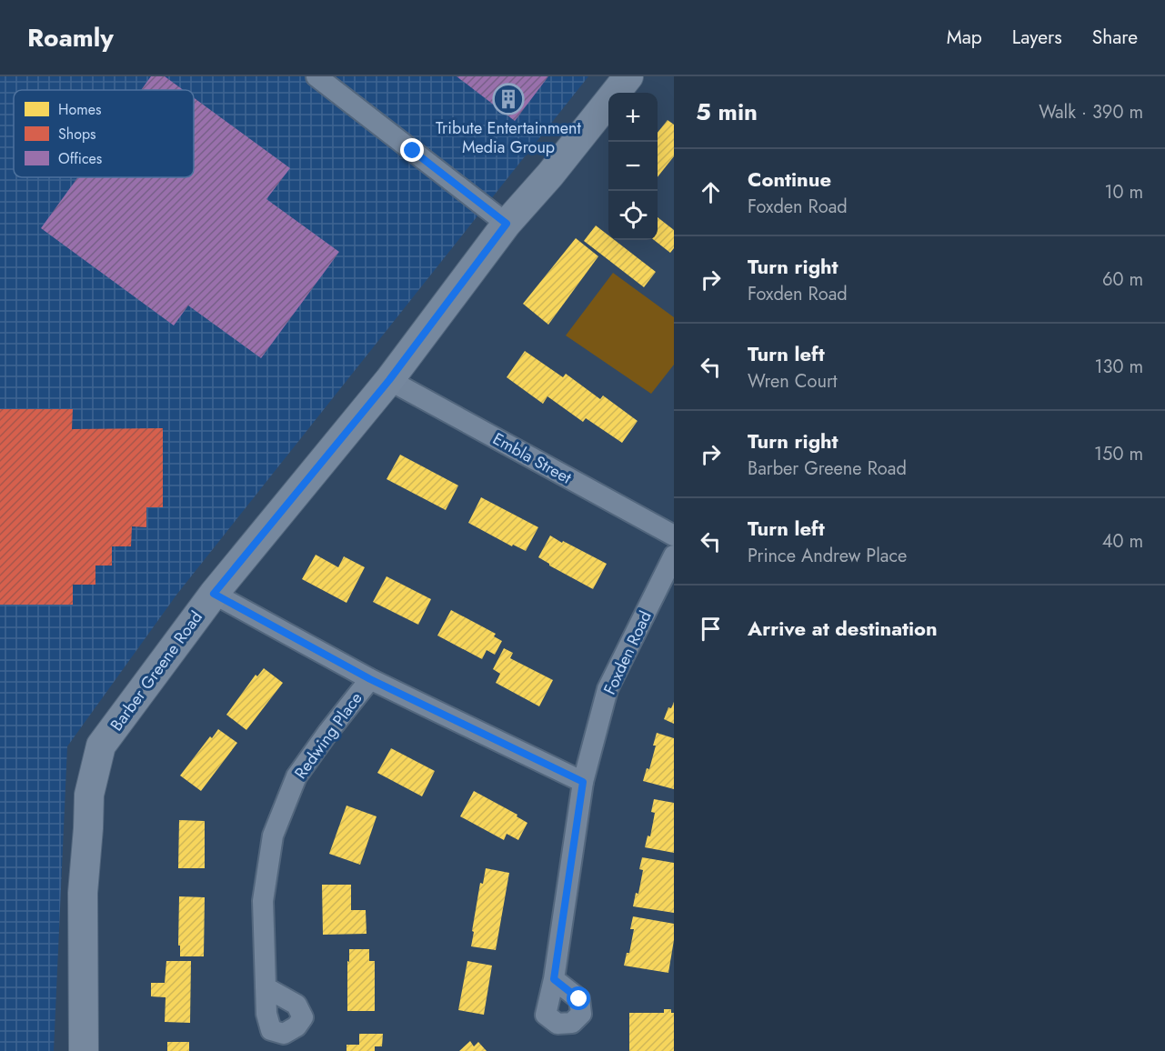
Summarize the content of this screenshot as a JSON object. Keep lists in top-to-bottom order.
{
  "streets": {
    "street": [
      "Embla Street",
      "Foxden Road",
      "Barber Greene Road",
      "Redwing Place"
    ]
  },
  "crossings": [
    ["Embla Street", "Barber Greene Road"]
  ],
  "places": {
    "building": ["Tribute Entertainment Media Group"]
  },
  "legend": ["Homes", "Shops", "Offices"],
  "page": {
    "header": "Roamly",
    "nav": ["Map", "Layers", "Share"],
    "heading": ["5 min", "Walk · 390 m"],
    "map_buttons": ["+", "−"],
    "list": [
      ["Continue", "Foxden Road", "10 m"],
      ["Turn right", "Foxden Road", "60 m"],
      ["Turn left", "Wren Court", "130 m"],
      ["Turn right", "Barber Greene Road", "150 m"],
      ["Turn left", "Prince Andrew Place", "40 m"],
      "Arrive at destination"
    ]
  }
}
